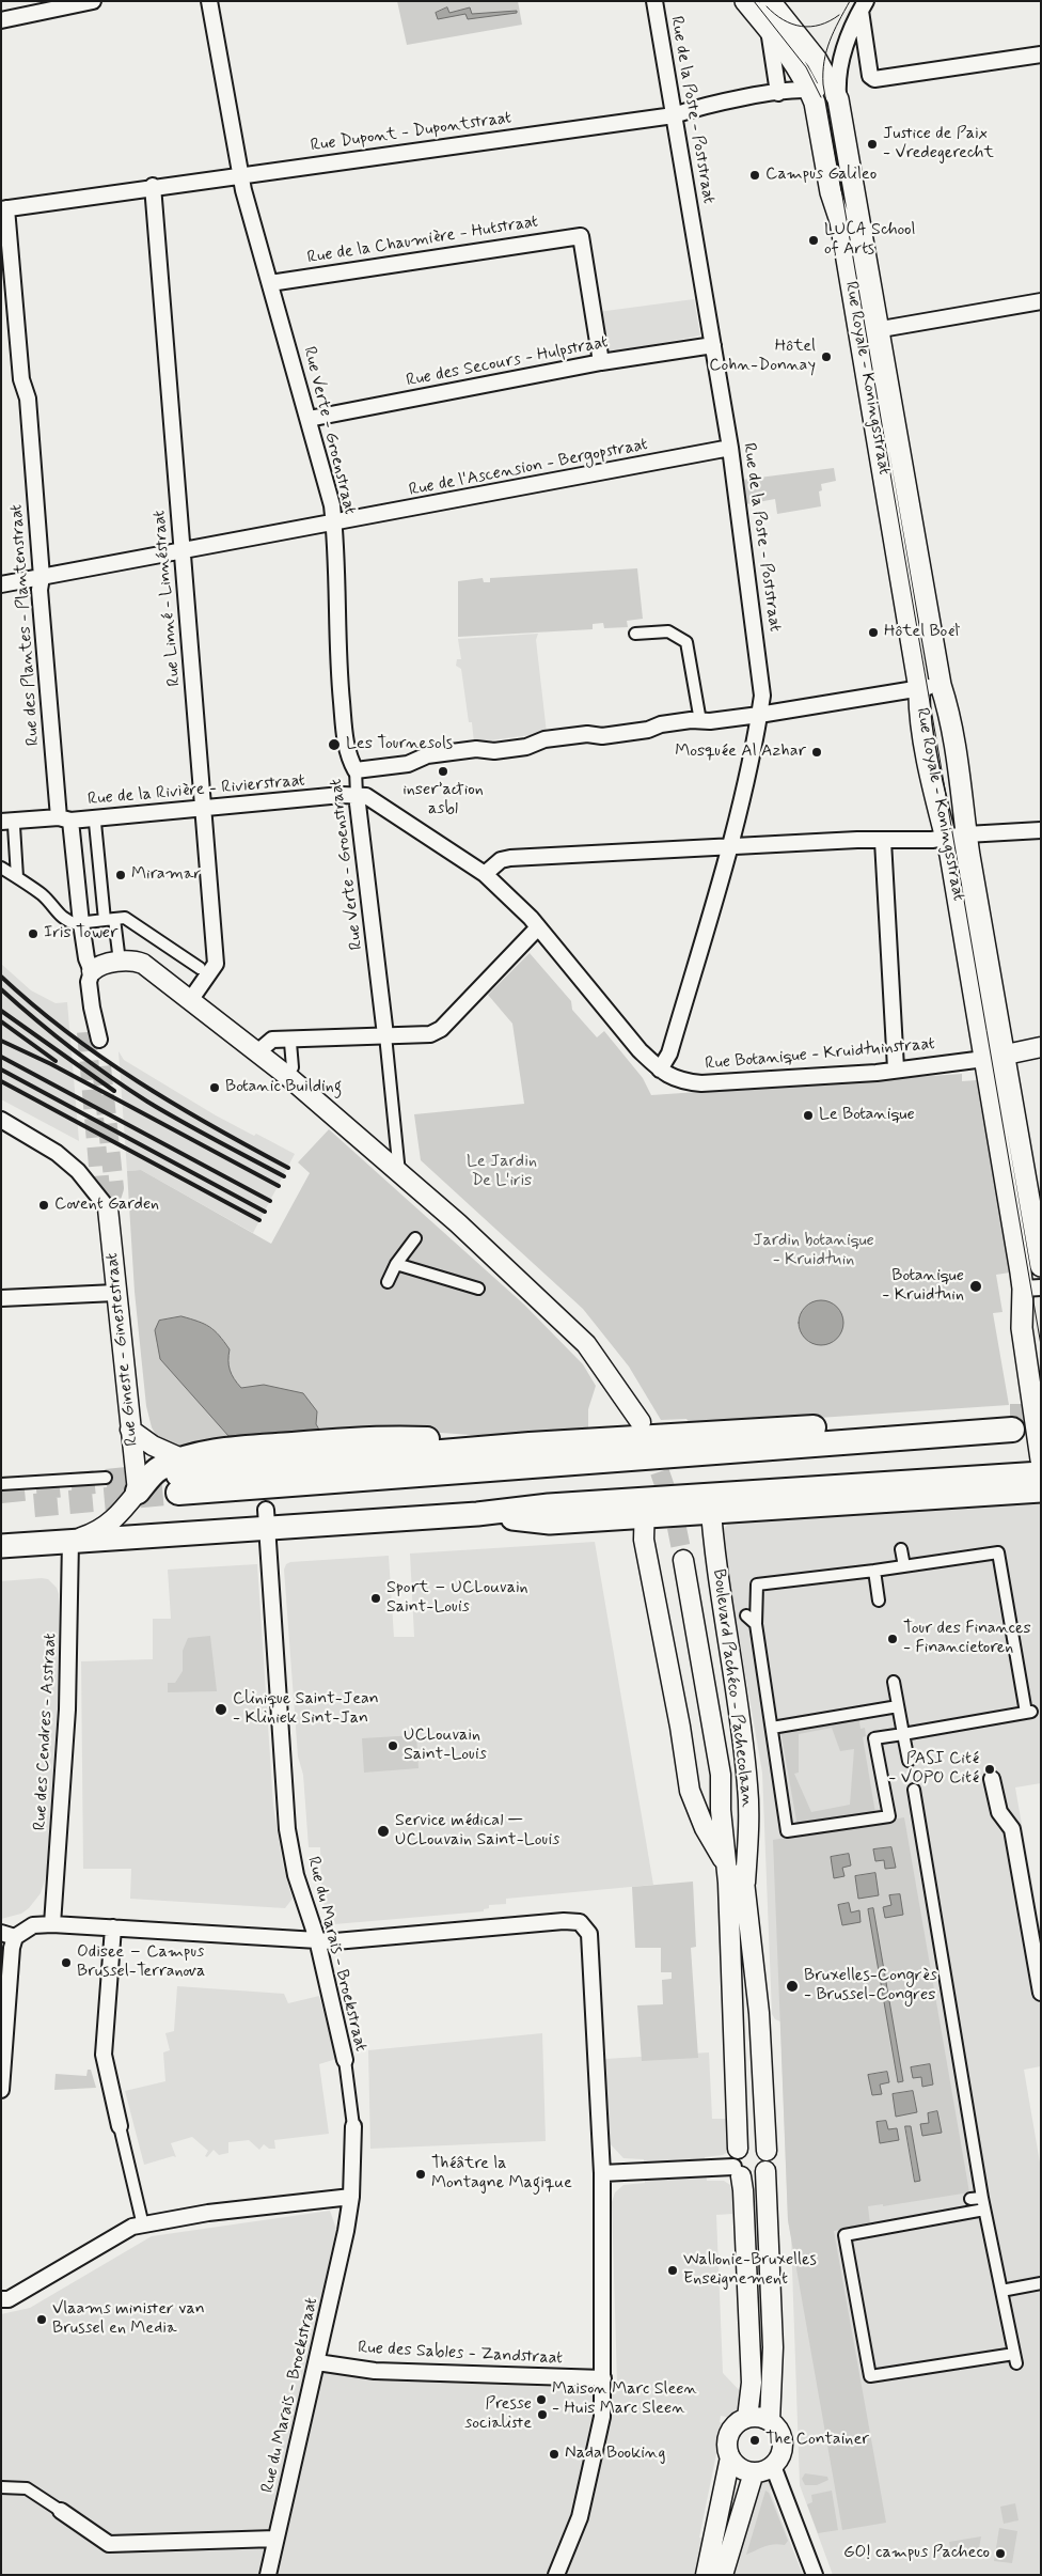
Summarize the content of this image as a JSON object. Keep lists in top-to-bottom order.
{
  "streets": {
    "main road": ["Rue Royale - Koningsstraat"],
    "street": [
      "Rue de la Poste - Poststraat",
      "Rue Dupont - Dupontstraat",
      "Rue de la Chaumière - Hutstraat",
      "Rue des Secours - Hulpstraat",
      "Rue Verte - Groenstraat",
      "Rue de l'Ascension - Bergopstraat",
      "Rue Linné - Linnéstraat",
      "Rue des Plantes - Plantenstraat",
      "Rue de la Rivière - Rivierstraat",
      "Rue Botanique - Kruidtuinstraat",
      "Rue Gineste - Ginestestraat",
      "Boulevard Pachéco - Pachecolaan",
      "Rue des Cendres - Asstraat",
      "Rue du Marais - Broekstraat",
      "Rue des Sables - Zandstraat"
    ]
  },
  "crossings": [
    ["Rue de la Poste - Poststraat", "Rue Dupont - Dupontstraat"],
    ["Rue de la Poste - Poststraat", "Rue des Secours - Hulpstraat"],
    ["Rue de la Poste - Poststraat", "Rue de l'Ascension - Bergopstraat"],
    ["Rue de la Poste - Poststraat", "Rue Botanique - Kruidtuinstraat"],
    ["Rue Dupont - Dupontstraat", "Rue Royale - Koningsstraat"],
    ["Rue Dupont - Dupontstraat", "Rue Verte - Groenstraat"],
    ["Rue Dupont - Dupontstraat", "Rue Linné - Linnéstraat"],
    ["Rue Dupont - Dupontstraat", "Rue des Plantes - Plantenstraat"],
    ["Rue de la Chaumière - Hutstraat", "Rue des Secours - Hulpstraat"],
    ["Rue de la Chaumière - Hutstraat", "Rue Verte - Groenstraat"],
    ["Rue des Secours - Hulpstraat", "Rue Verte - Groenstraat"],
    ["Rue Royale - Koningsstraat", "Rue Botanique - Kruidtuinstraat"],
    ["Rue Verte - Groenstraat", "Rue de l'Ascension - Bergopstraat"],
    ["Rue Verte - Groenstraat", "Rue de la Rivière - Rivierstraat"],
    ["Rue Verte - Groenstraat", "Rue Botanique - Kruidtuinstraat"],
    ["Rue de l'Ascension - Bergopstraat", "Rue Linné - Linnéstraat"],
    ["Rue de l'Ascension - Bergopstraat", "Rue des Plantes - Plantenstraat"],
    ["Rue Linné - Linnéstraat", "Rue de la Rivière - Rivierstraat"],
    ["Rue des Plantes - Plantenstraat", "Rue de la Rivière - Rivierstraat"],
    ["Rue de la Rivière - Rivierstraat", "Rue Botanique - Kruidtuinstraat"],
    ["Rue du Marais - Broekstraat", "Rue des Sables - Zandstraat"]
  ],
  "parks": ["Le Jardin De L'iris", "Jardin botanique - Kruidtuin"],
  "places": [
    "Justice de Paix - Vredegerecht",
    "Campus Galileo",
    "LUCA School of Arts",
    "Hôtel Cohn-Donnay",
    "Hôtel Boël",
    "Les Tournesols",
    "Mosquée Al Azhar",
    "inser’action asbl",
    "Miramar",
    "Iris Tower",
    "Botanic Building",
    "Le Botanique",
    "Covent Garden",
    "Botanique - Kruidtuin",
    "Sport – UCLouvain Saint-Louis",
    "Tour des Finances - Financietoren",
    "Clinique Saint-Jean - Kliniek Sint-Jan",
    "UCLouvain Saint-Louis",
    "PASI Cité - VOPO Cité",
    "Service médical — UCLouvain Saint-Louis",
    "Odisee – Campus Brussel-Terranova",
    "Bruxelles-Congrès - Brussel-Congres",
    "Théâtre la Montagne Magique",
    "Wallonie-Bruxelles Enseignement",
    "Vlaams minister van Brussel en Media",
    "Maison Marc Sleen - Huis Marc Sleen",
    "Presse socialiste",
    "The Container",
    "Nada Booking",
    "GO! campus Pacheco"
  ]
}
